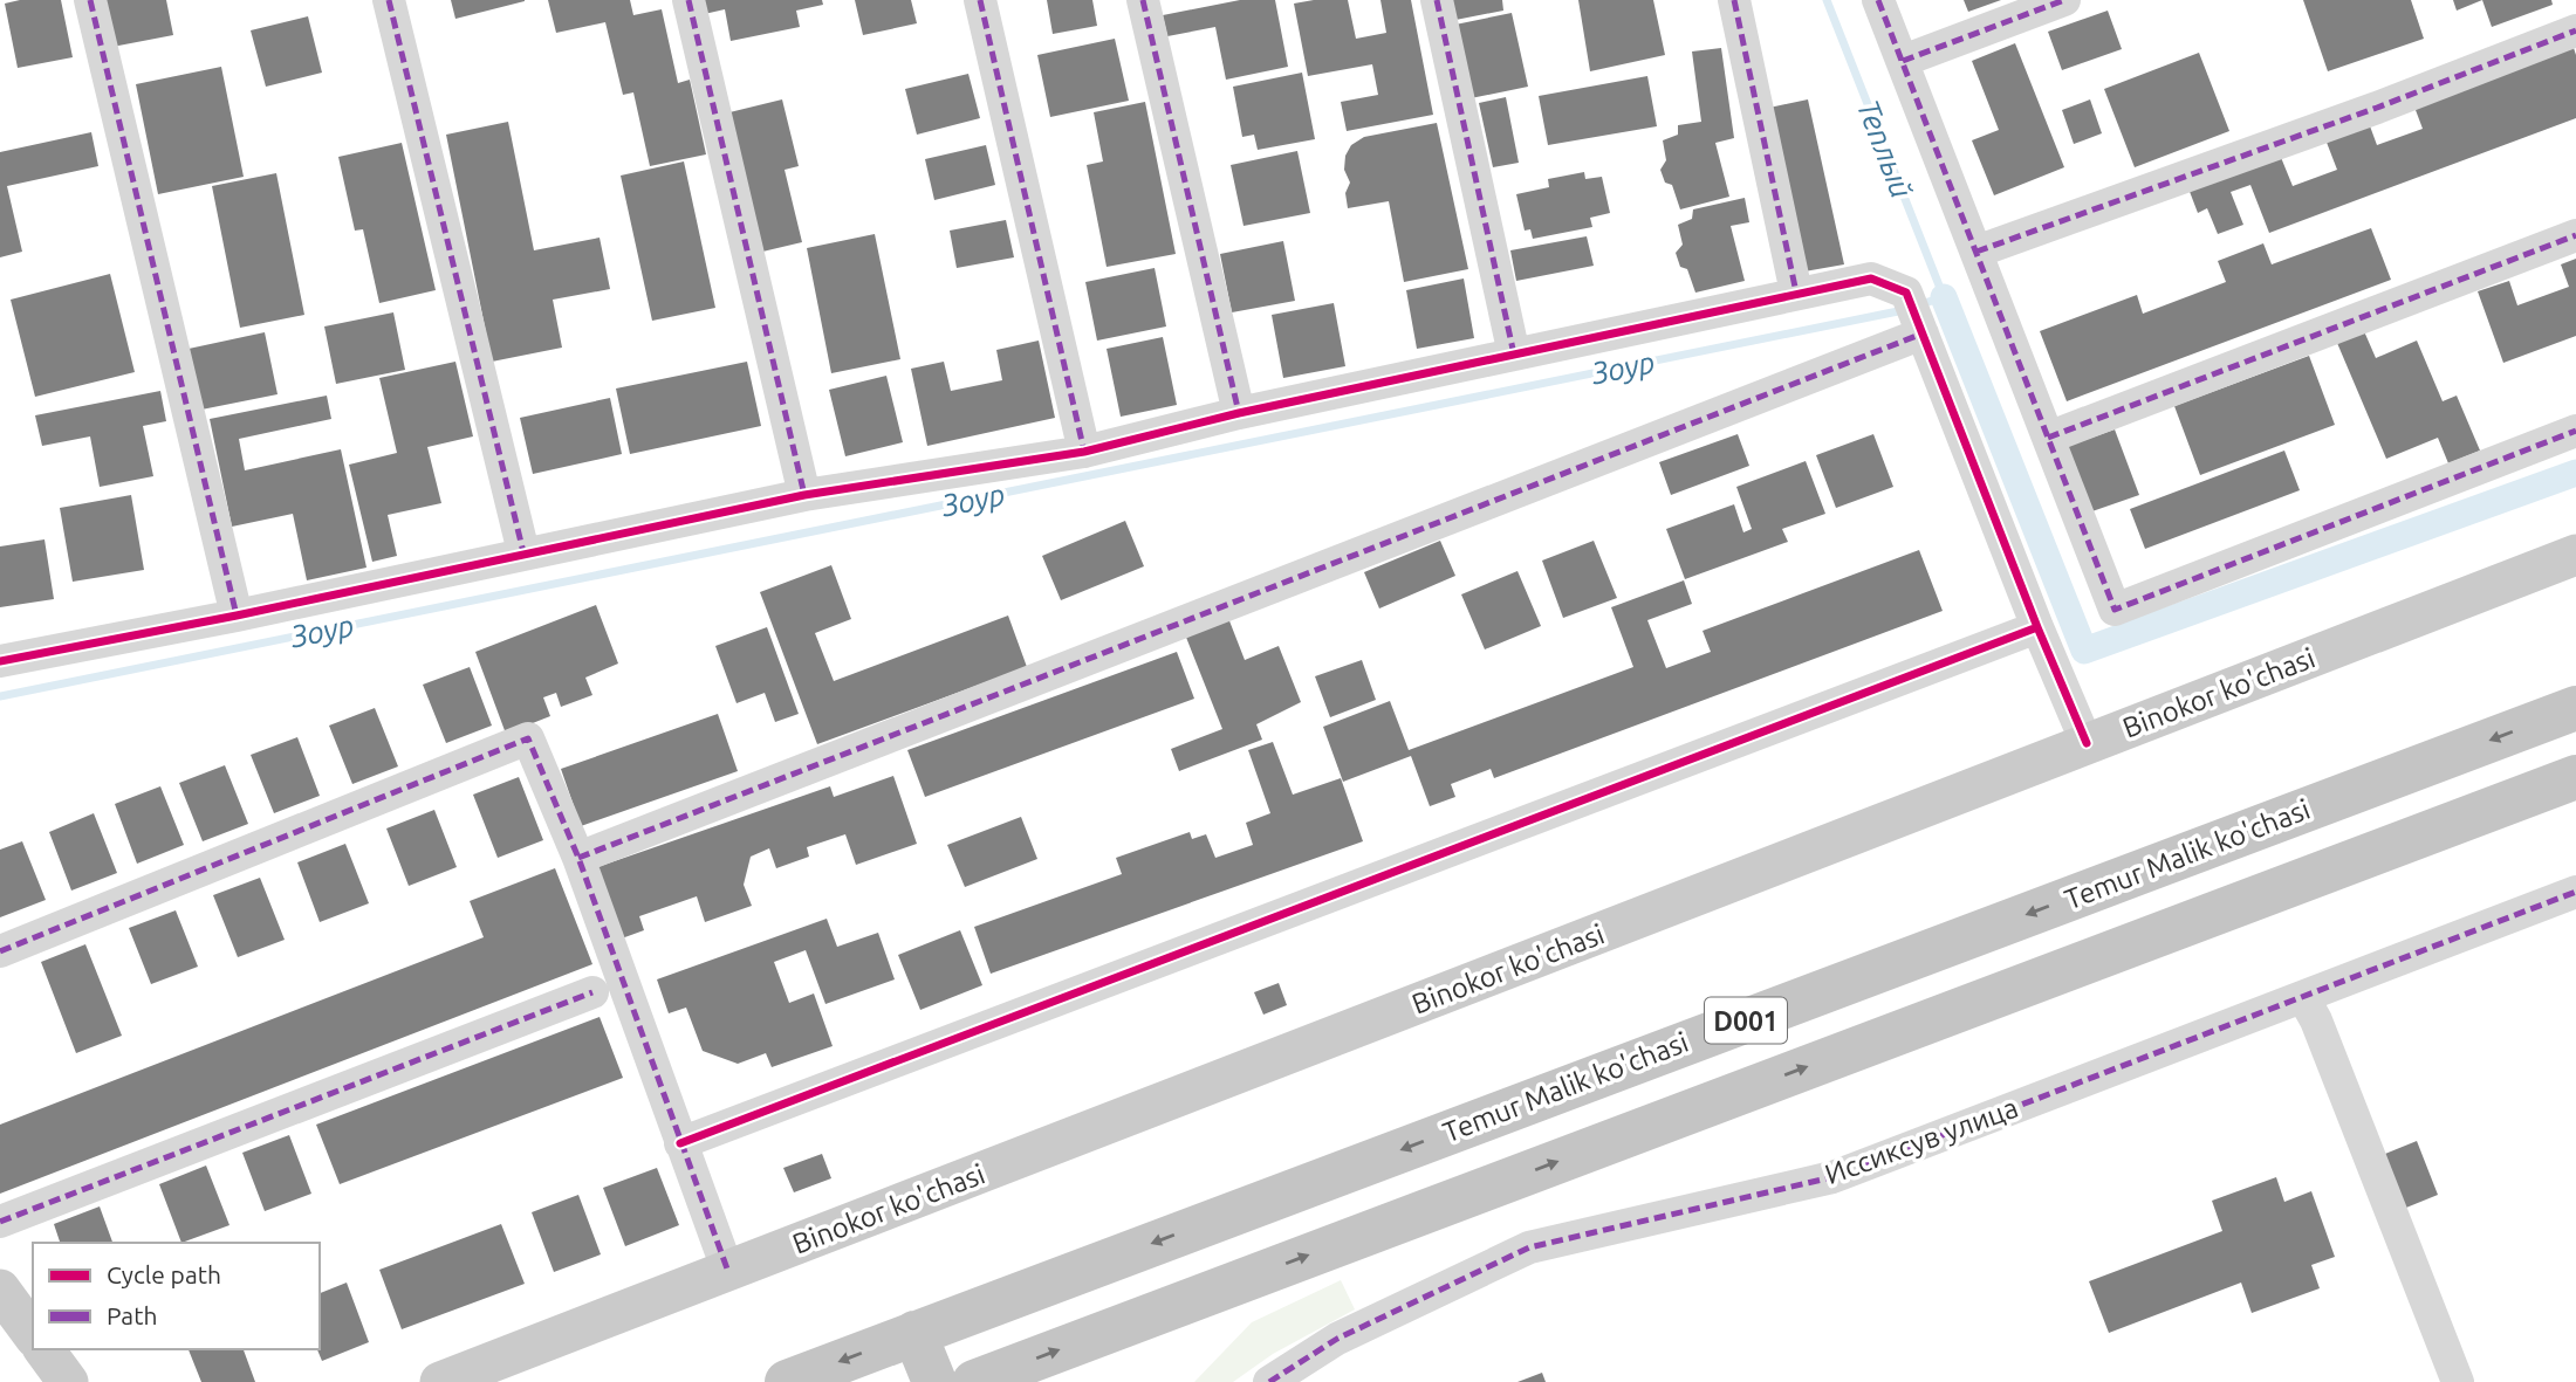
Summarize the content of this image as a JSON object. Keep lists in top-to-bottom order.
{
  "streets": {
    "highway": ["Temur Malik ko'chasi", "D001"],
    "main road": ["Binokor ko'chasi"],
    "street": ["Иссиксув улица"]
  },
  "water": ["Теплый", "Зоур"],
  "legend": ["Cycle path", "Path"]
}
